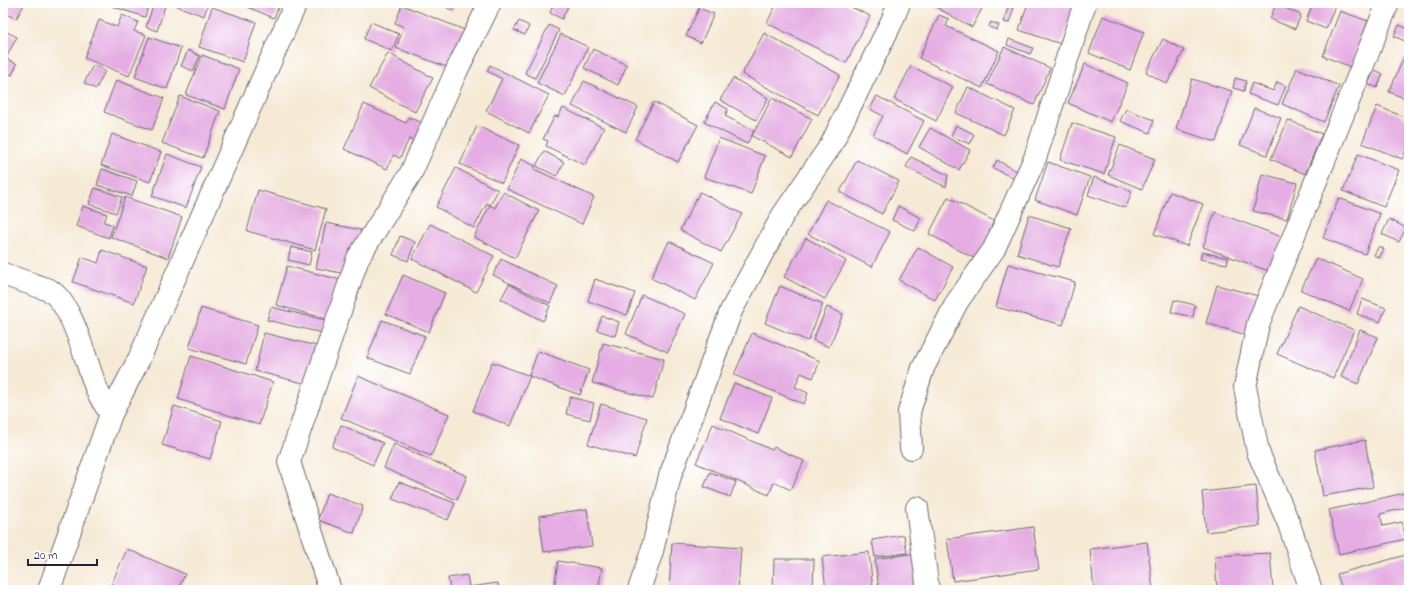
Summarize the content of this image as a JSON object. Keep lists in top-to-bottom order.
{
  "scale_bar": "20 m"
}
